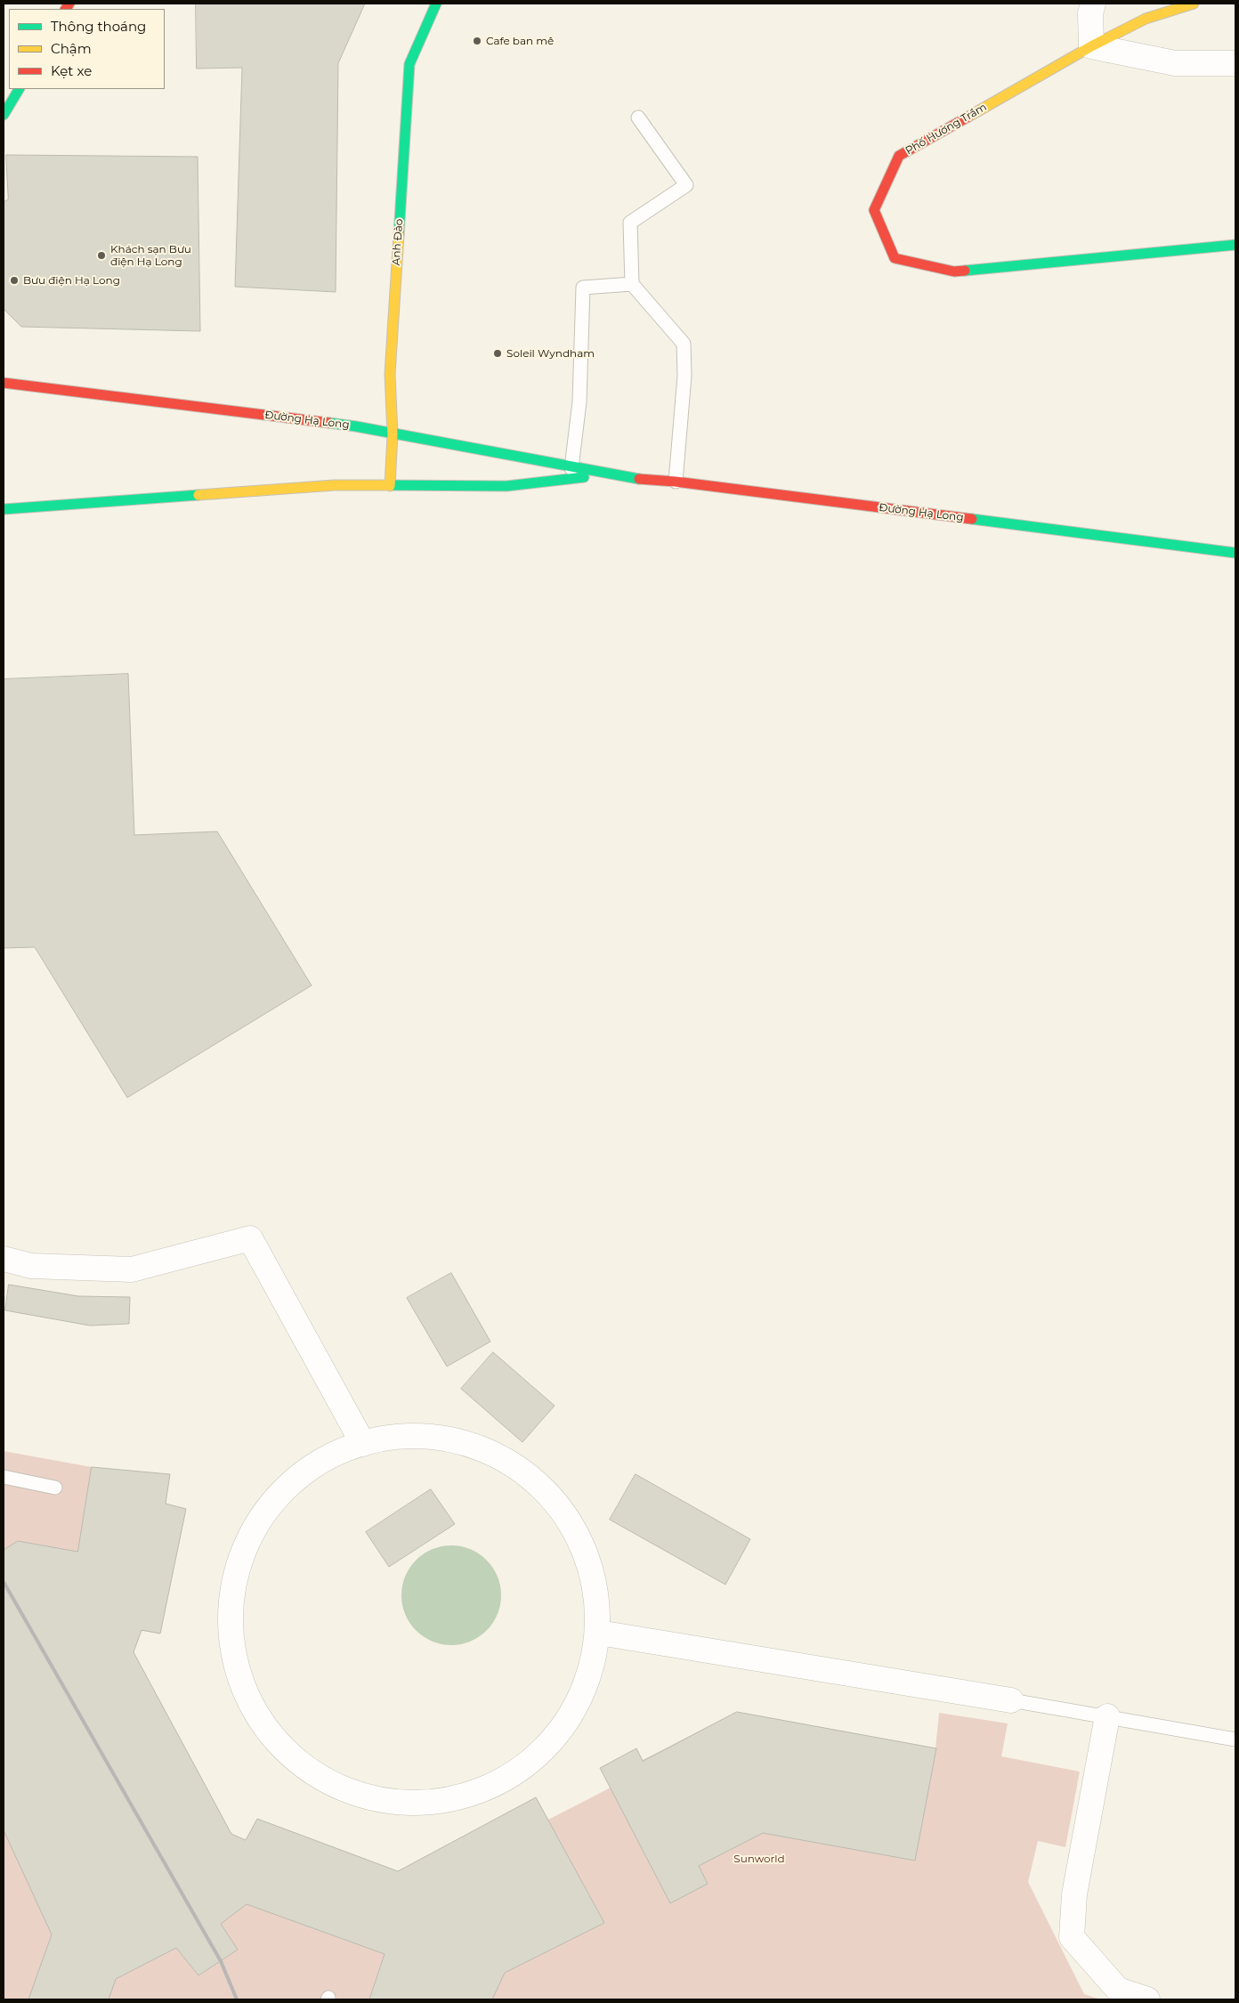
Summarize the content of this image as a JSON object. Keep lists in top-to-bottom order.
{
  "streets": {
    "main road": ["Phố Hương Trầm", "Anh Đào", "Đường Hạ Long"]
  },
  "crossings": [
    ["Anh Đào", "Đường Hạ Long"]
  ],
  "parks": ["Sunworld"],
  "places": [
    "Cafe ban mê",
    "Khách sạn Bưu điện Hạ Long",
    "Bưu điện Hạ Long",
    "Soleil Wyndham"
  ],
  "legend": ["Thông thoáng", "Chậm", "Kẹt xe"]
}
